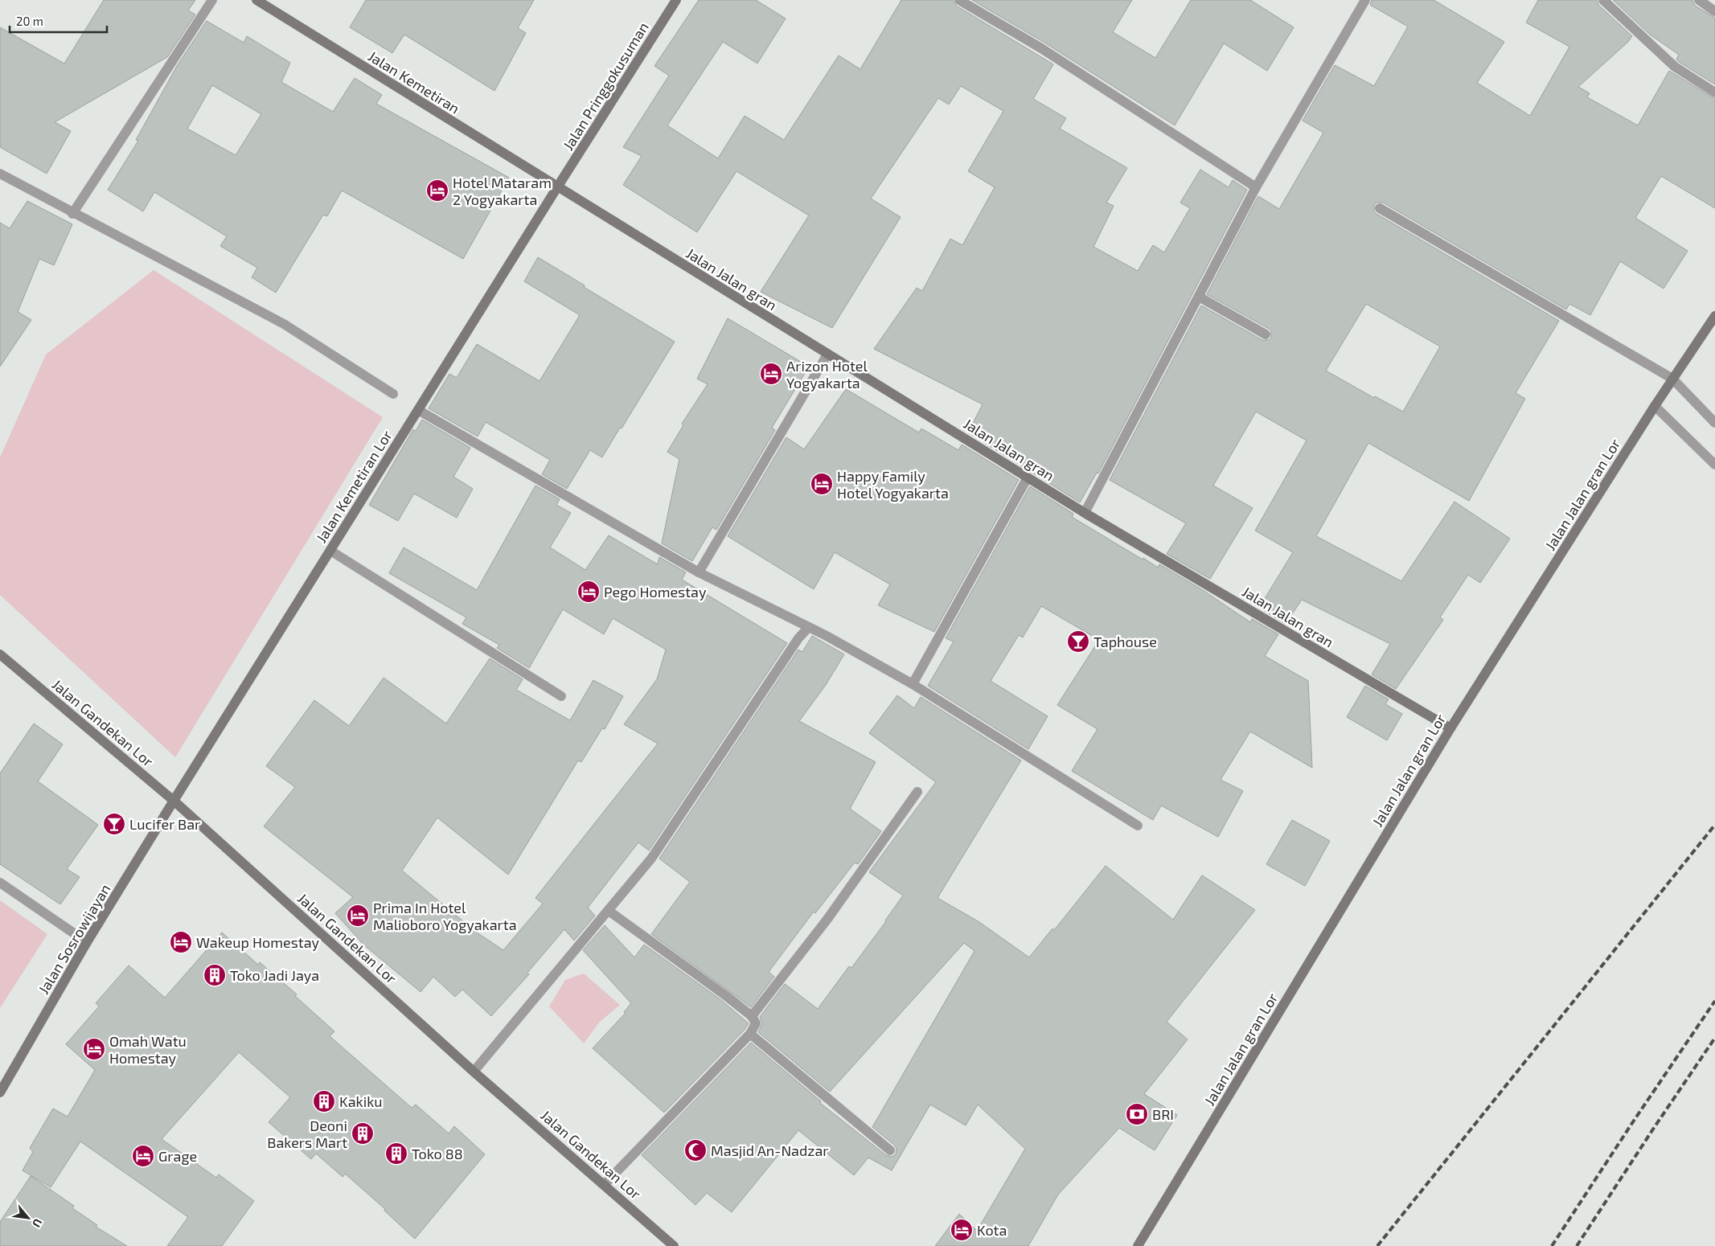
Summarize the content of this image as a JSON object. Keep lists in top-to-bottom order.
{
  "streets": {
    "street": [
      "Jalan Kemetiran",
      "Jalan Pringgokusuman",
      "Jalan Jalan gran",
      "Jalan Kemetiran Lor",
      "Jalan Jalan gran Lor",
      "Jalan Gandekan Lor",
      "Jalan Sosrowijayan"
    ]
  },
  "crossings": [
    ["Jalan Kemetiran", "Jalan Pringgokusuman"],
    ["Jalan Kemetiran", "Jalan Jalan gran"],
    ["Jalan Kemetiran", "Jalan Kemetiran Lor"],
    ["Jalan Pringgokusuman", "Jalan Jalan gran"],
    ["Jalan Pringgokusuman", "Jalan Kemetiran Lor"],
    ["Jalan Jalan gran", "Jalan Kemetiran Lor"],
    ["Jalan Jalan gran", "Jalan Jalan gran Lor"],
    ["Jalan Kemetiran Lor", "Jalan Gandekan Lor"],
    ["Jalan Kemetiran Lor", "Jalan Sosrowijayan"],
    ["Jalan Gandekan Lor", "Jalan Sosrowijayan"]
  ],
  "places": {
    "hotel": [
      "Hotel Mataram 2 Yogyakarta",
      "Arizon Hotel Yogyakarta",
      "Happy Family Hotel Yogyakarta",
      "Pego Homestay",
      "Prima In Hotel Malioboro Yogyakarta",
      "Wakeup Homestay",
      "Omah Watu Homestay",
      "Grage",
      "Kota"
    ],
    "bar": ["Taphouse", "Lucifer Bar"],
    "building": [
      "Toko Jadi Jaya",
      "Kakiku",
      "Deoni Bakers Mart",
      "Toko 88"
    ],
    "bank": ["BRI"],
    "mosque": ["Masjid An-Nadzar"]
  },
  "scale_bar": "20 m",
  "north": "bottom right"
}
